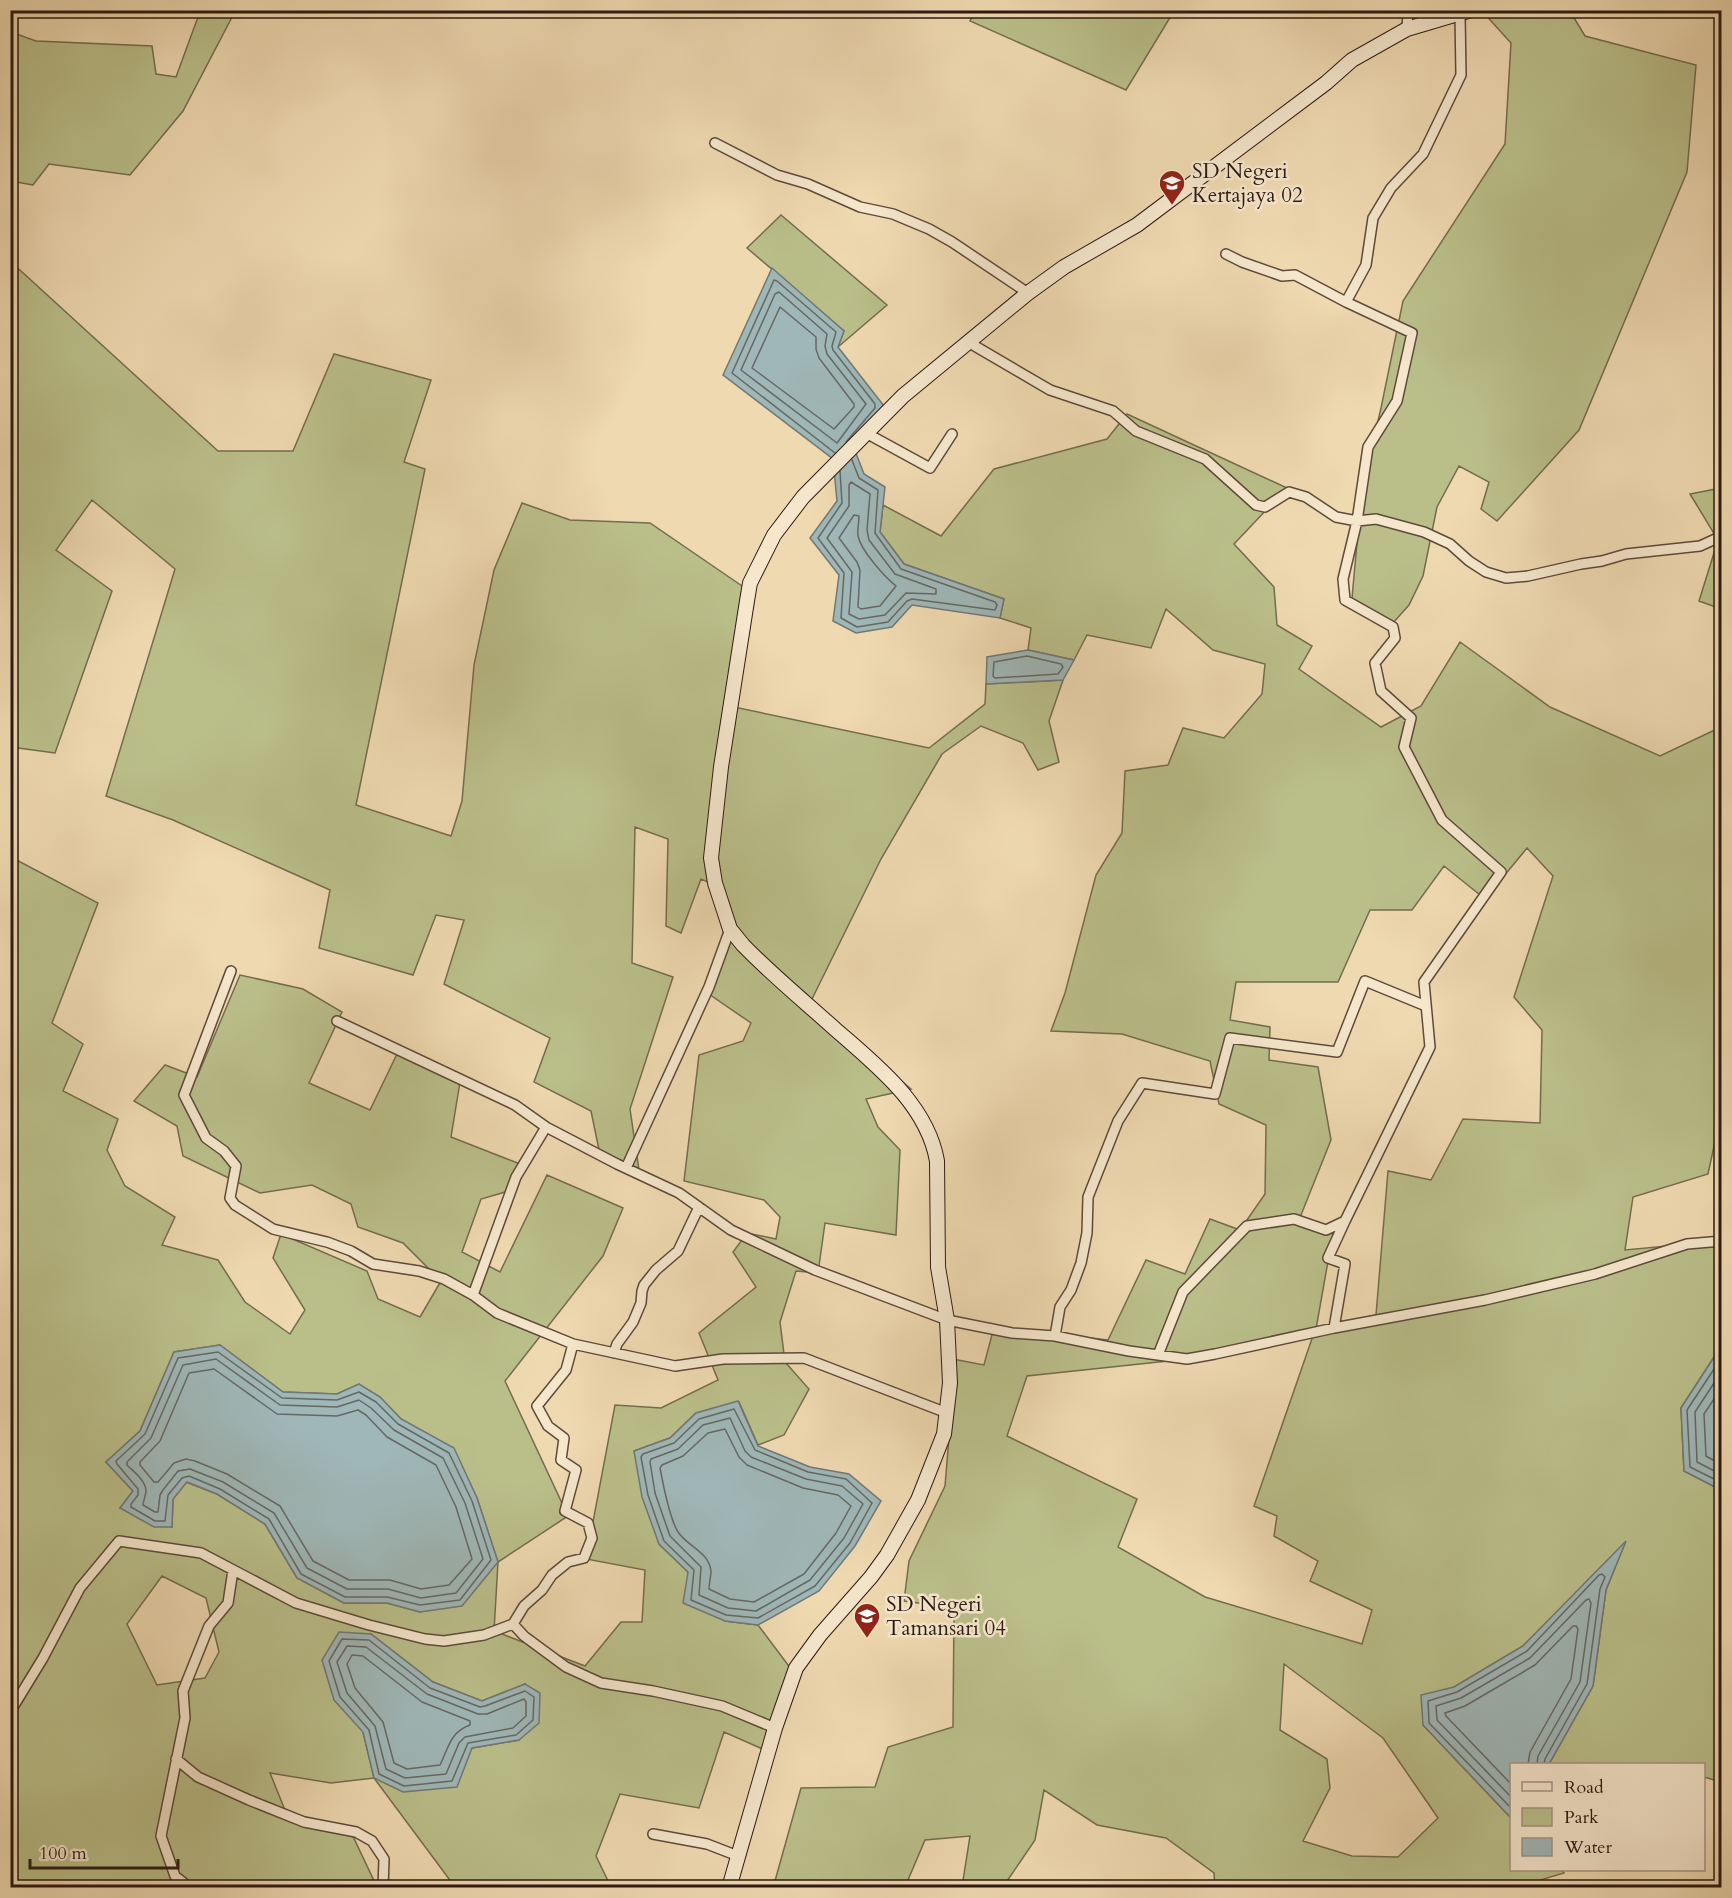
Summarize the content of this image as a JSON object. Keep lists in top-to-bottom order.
{
  "places": {
    "school or university": ["SD Negeri Kertajaya 02", "SD Negeri Tamansari 04"]
  },
  "legend": ["Road", "Park", "Water"],
  "scale_bar": "100 m"
}
